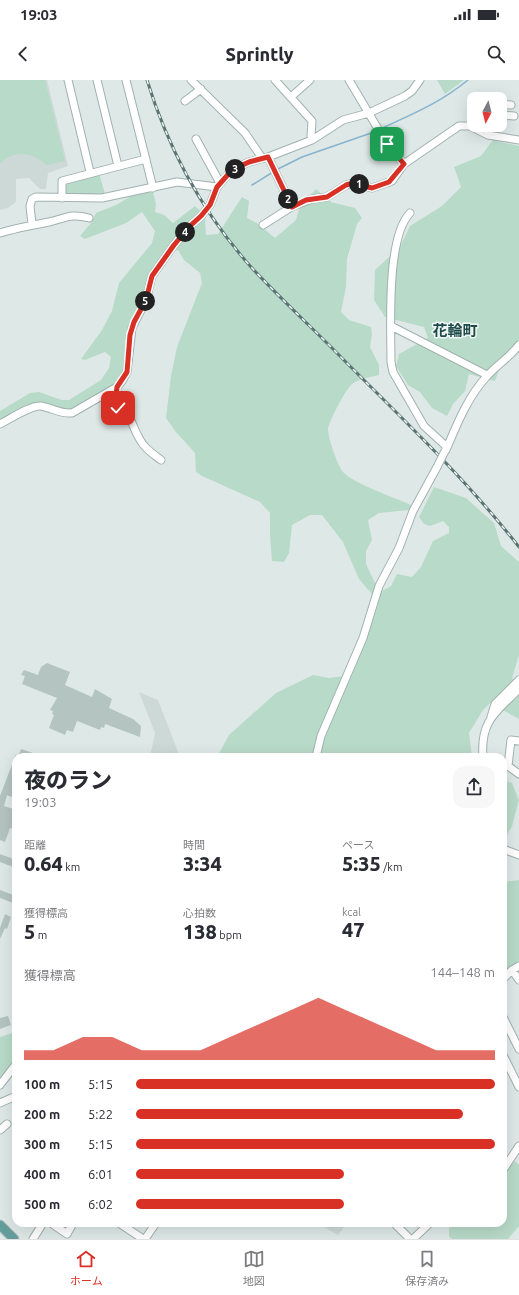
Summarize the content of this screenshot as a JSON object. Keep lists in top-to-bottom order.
{
  "districts": ["花輪町"],
  "north": "bottom",
  "page": {
    "status": "19:03",
    "header": "Sprintly",
    "pins": [
      "3",
      "1",
      "2",
      "4",
      "5"
    ],
    "heading": ["夜のラン", "19:03"],
    "stats": [
      ["距離", "0.64 km"],
      ["時間", "3:34"],
      ["ペース", "5:35 /km"],
      ["獲得標高", "5 m"],
      ["心拍数", "138 bpm"],
      ["kcal", "47"]
    ],
    "chart": ["獲得標高", "144–148 m"],
    "list": [
      {
        "name": "100 m",
        "note": "5:15"
      },
      {
        "name": "200 m",
        "note": "5:22"
      },
      {
        "name": "300 m",
        "note": "5:15"
      },
      {
        "name": "400 m",
        "note": "6:01"
      },
      {
        "name": "500 m",
        "note": "6:02"
      }
    ],
    "tabs": ["ホーム", "地図", "保存済み"]
  }
}
